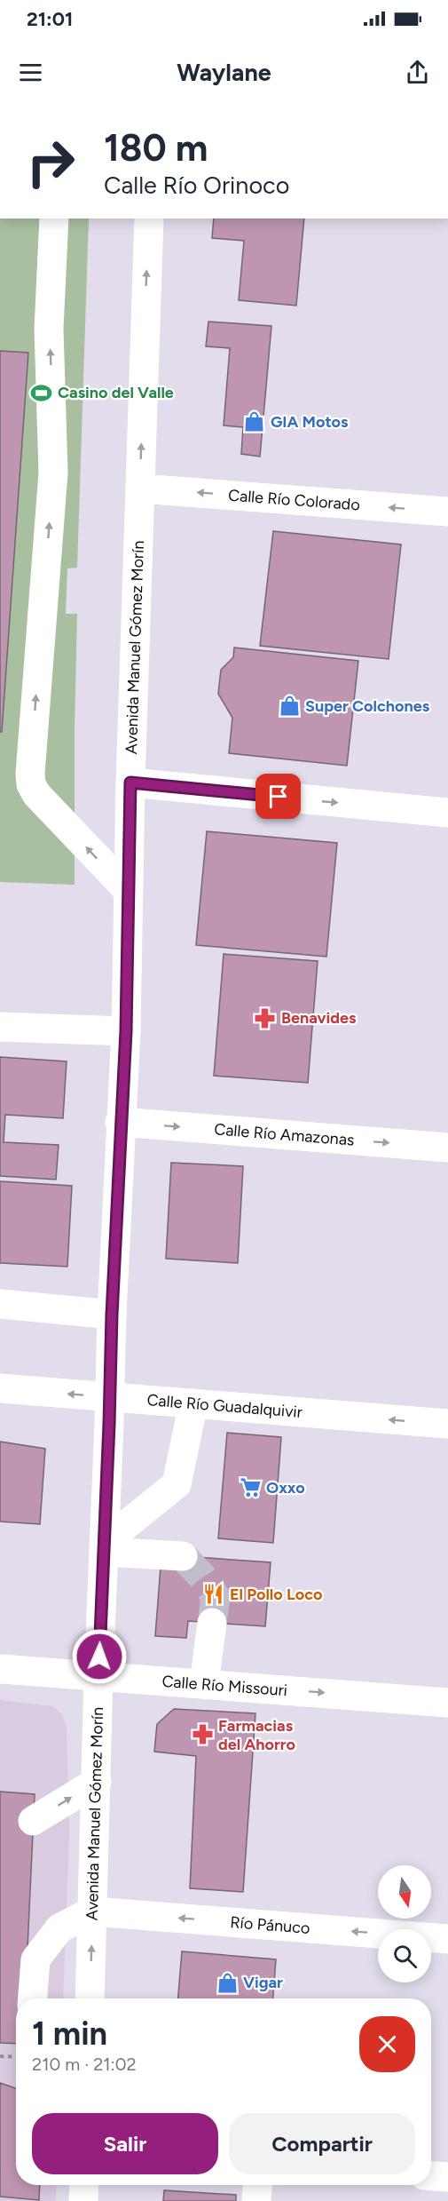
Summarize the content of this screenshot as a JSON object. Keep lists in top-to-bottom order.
{
  "streets": {
    "street": [
      "Calle Río Colorado",
      "Avenida Manuel Gómez Morín",
      "Calle Río Amazonas",
      "Calle Río Guadalquivir",
      "Calle Río Missouri",
      "Río Pánuco"
    ]
  },
  "crossings": [
    ["Calle Río Colorado", "Avenida Manuel Gómez Morín"],
    ["Avenida Manuel Gómez Morín", "Calle Río Amazonas"],
    ["Avenida Manuel Gómez Morín", "Calle Río Guadalquivir"],
    ["Avenida Manuel Gómez Morín", "Calle Río Missouri"],
    ["Avenida Manuel Gómez Morín", "Río Pánuco"]
  ],
  "one_way": [
    "Calle Río Colorado",
    "Calle Río Amazonas",
    "Calle Río Guadalquivir",
    "Calle Río Missouri",
    "Río Pánuco"
  ],
  "places": {
    "sports": ["Casino del Valle"],
    "shop": ["GIA Motos", "Super Colchones", "Vigar"],
    "pharmacy": ["Benavides", "Farmacias del Ahorro"],
    "supermarket": ["Oxxo"],
    "restaurant": ["El Pollo Loco"]
  },
  "north": "bottom",
  "page": {
    "status": "21:01",
    "header": "Waylane",
    "turn": ["180 m", "Calle Río Orinoco"],
    "heading": ["1 min", "210 m · 21:02"],
    "buttons": ["Salir", "Compartir"]
  }
}
